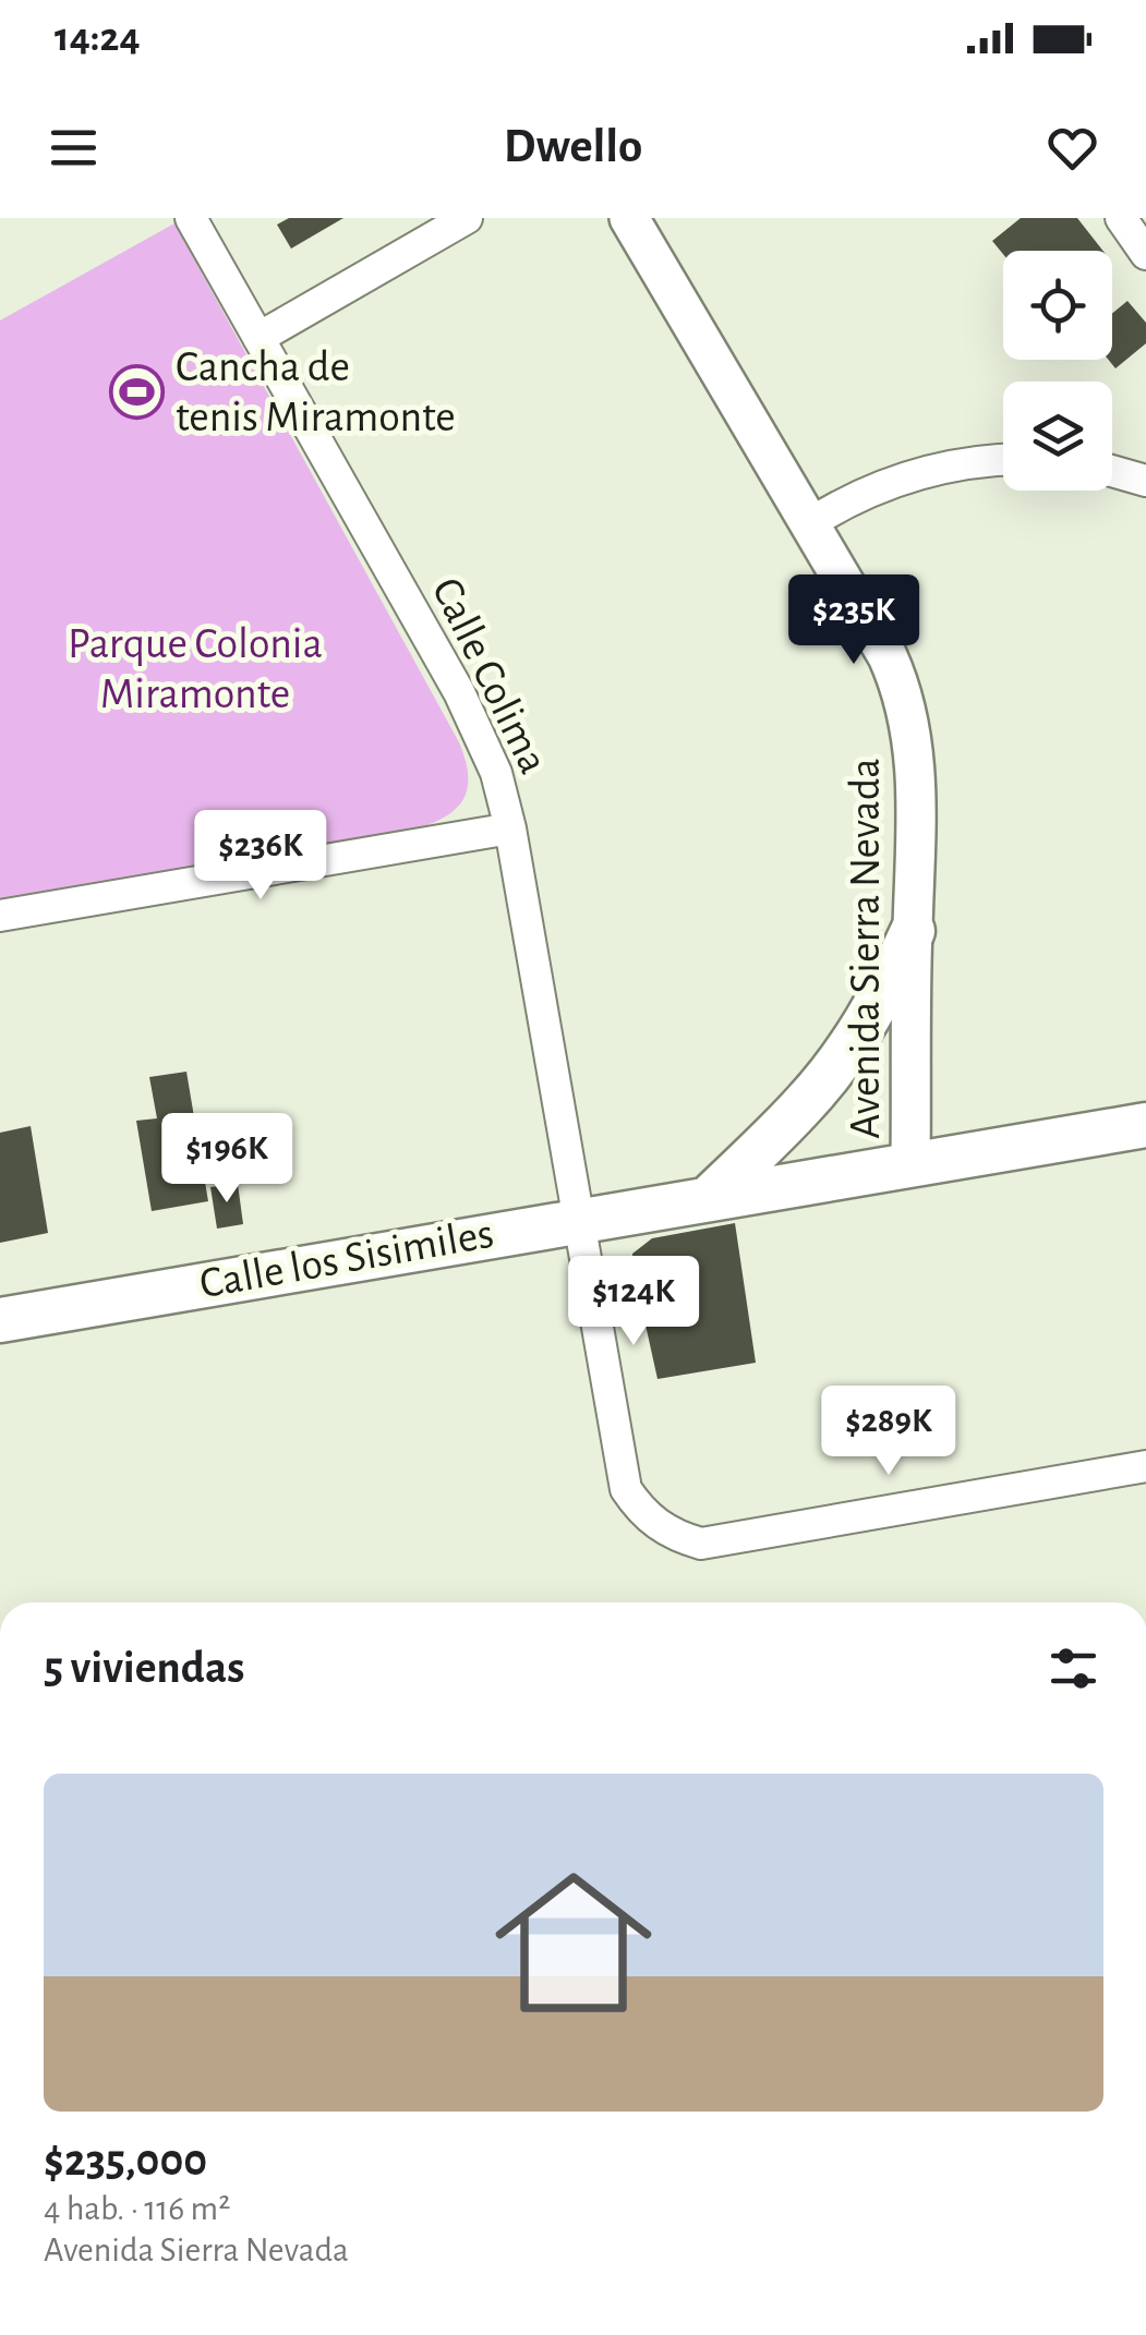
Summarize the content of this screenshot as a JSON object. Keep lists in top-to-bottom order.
{
  "streets": {
    "main road": ["Calle los Sisimiles"],
    "street": ["Calle Colima", "Avenida Sierra Nevada"]
  },
  "crossings": [
    ["Calle Colima", "Calle los Sisimiles"],
    ["Avenida Sierra Nevada", "Calle los Sisimiles"]
  ],
  "parks": ["Parque Colonia Miramonte"],
  "places": {
    "sports": ["Cancha de tenis Miramonte"]
  },
  "page": {
    "status": "14:24",
    "header": "Dwello",
    "price": [
      "$235K",
      "$236K",
      "$196K",
      "$124K",
      "$289K"
    ],
    "heading": "5 viviendas",
    "list": [
      {
        "name": "$235,000",
        "note": "4 hab. · 116 m² · Avenida Sierra Nevada"
      }
    ]
  }
}
